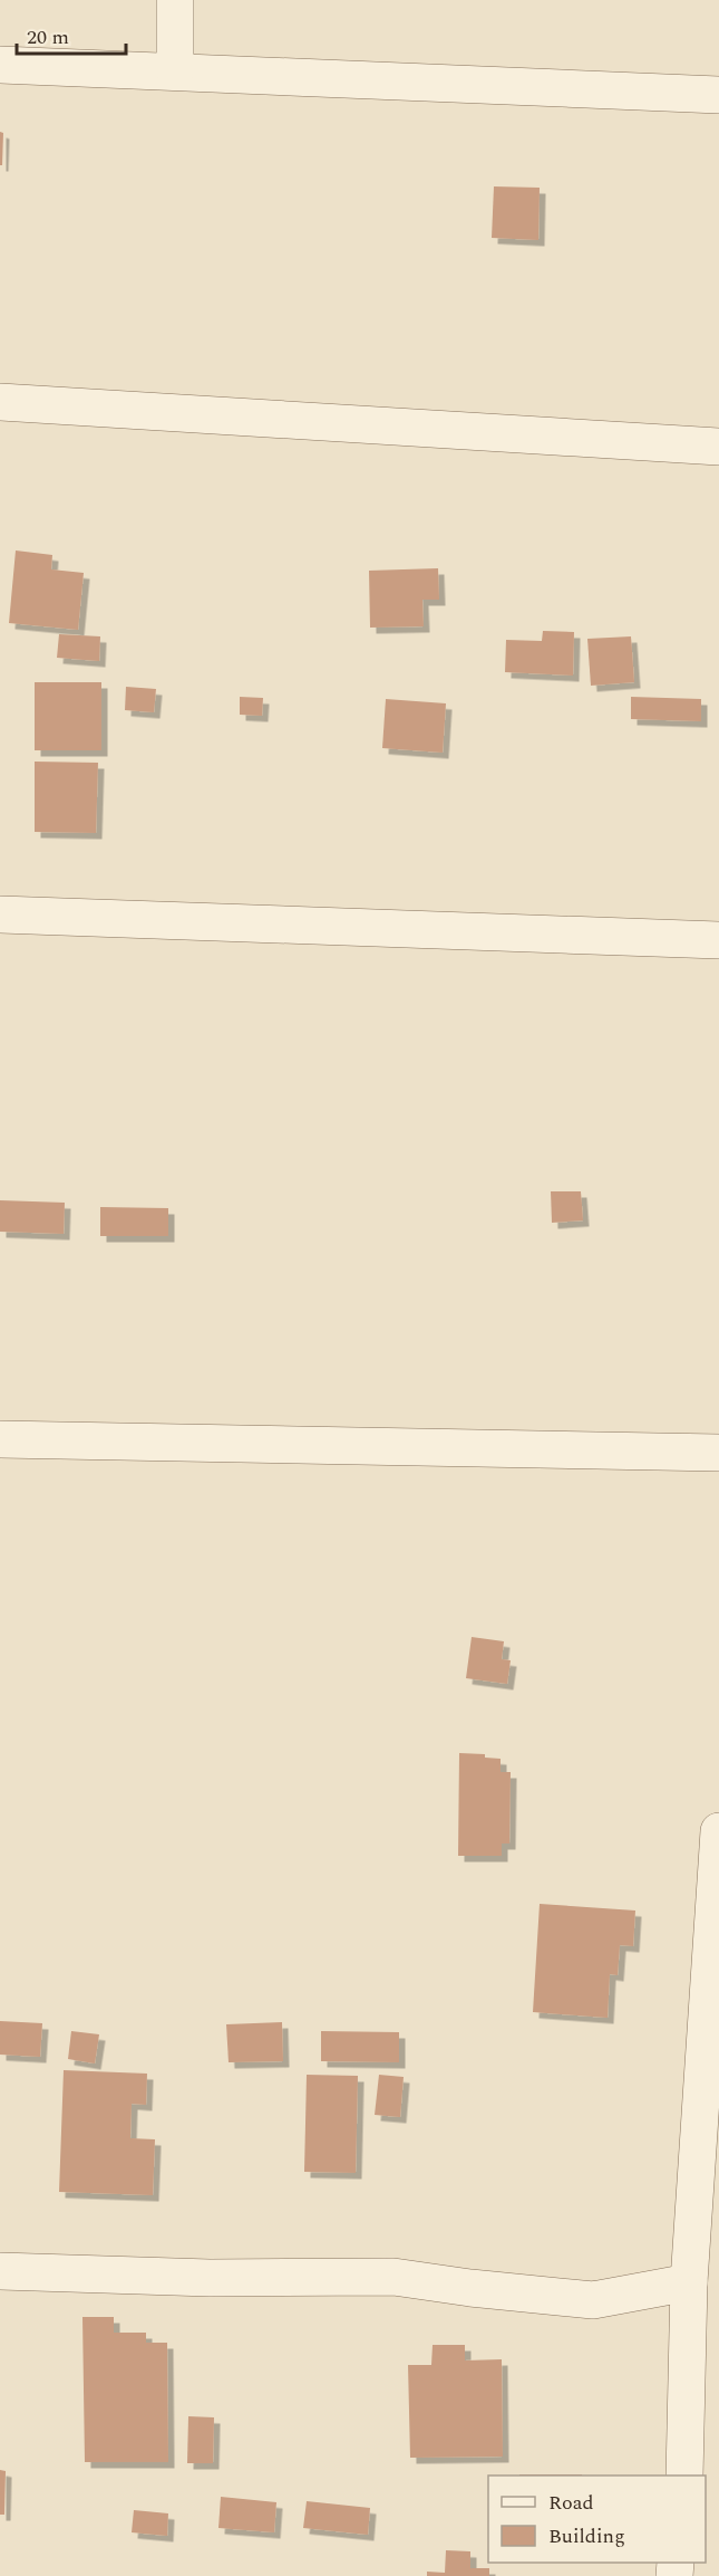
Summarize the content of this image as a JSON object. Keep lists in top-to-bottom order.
{
  "legend": ["Road", "Building"],
  "scale_bar": "20 m"
}
